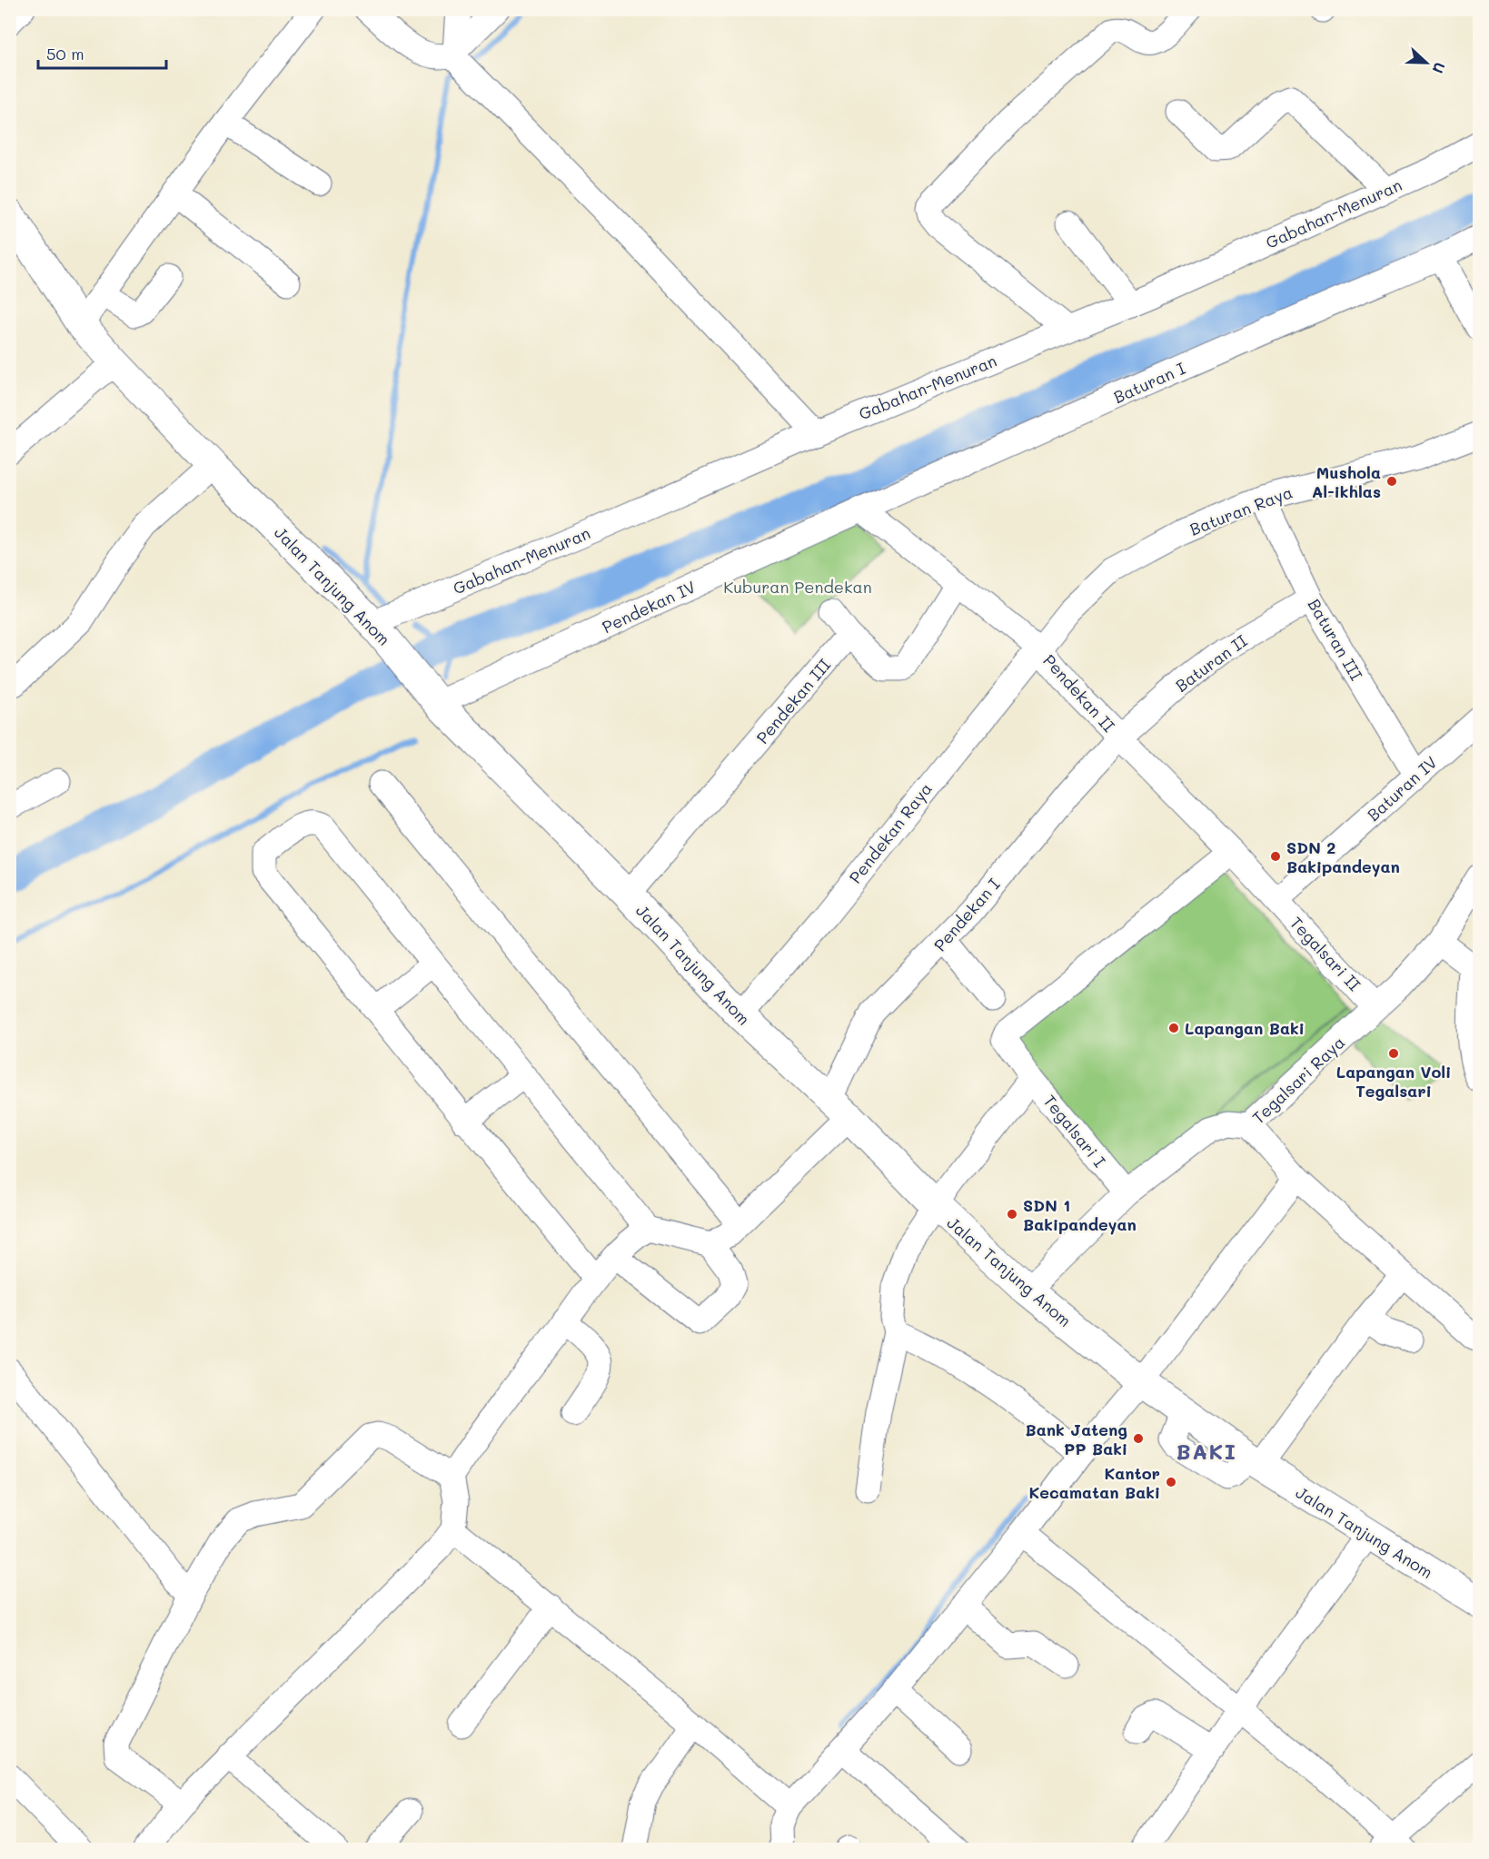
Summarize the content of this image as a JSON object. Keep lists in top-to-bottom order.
{
  "streets": {
    "main road": ["Jalan Tanjung Anom"],
    "street": [
      "Gabahan-Menuran",
      "Baturan I",
      "Baturan Raya",
      "Pendekan IV",
      "Baturan III",
      "Baturan II",
      "Pendekan II",
      "Pendekan III",
      "Baturan IV",
      "Pendekan Raya",
      "Pendekan I",
      "Tegalsari II",
      "Tegalsari Raya",
      "Tegalsari I"
    ]
  },
  "crossings": [
    ["Gabahan-Menuran", "Jalan Tanjung Anom"],
    ["Baturan I", "Pendekan IV"],
    ["Baturan I", "Pendekan II"],
    ["Baturan Raya", "Baturan III"],
    ["Baturan Raya", "Pendekan II"],
    ["Baturan Raya", "Pendekan Raya"],
    ["Jalan Tanjung Anom", "Pendekan IV"],
    ["Jalan Tanjung Anom", "Pendekan III"],
    ["Jalan Tanjung Anom", "Pendekan Raya"],
    ["Jalan Tanjung Anom", "Pendekan I"],
    ["Jalan Tanjung Anom", "Tegalsari I"],
    ["Pendekan IV", "Pendekan II"],
    ["Baturan III", "Baturan II"],
    ["Baturan III", "Baturan IV"],
    ["Baturan II", "Pendekan II"],
    ["Baturan II", "Pendekan I"],
    ["Pendekan II", "Baturan IV"],
    ["Pendekan II", "Pendekan Raya"],
    ["Pendekan II", "Pendekan I"],
    ["Pendekan II", "Tegalsari II"],
    ["Baturan IV", "Tegalsari II"],
    ["Tegalsari II", "Tegalsari Raya"]
  ],
  "districts": ["BAKI"],
  "parks": ["Kuburan Pendekan"],
  "places": [
    "Mushola Al-ikhlas",
    "SDN 2 Bakipandeyan",
    "Lapangan Baki",
    "Lapangan Voli Tegalsari",
    "SDN 1 Bakipandeyan",
    "Bank Jateng PP Baki",
    "Kantor Kecamatan Baki"
  ],
  "scale_bar": "50 m",
  "north": "right"
}
